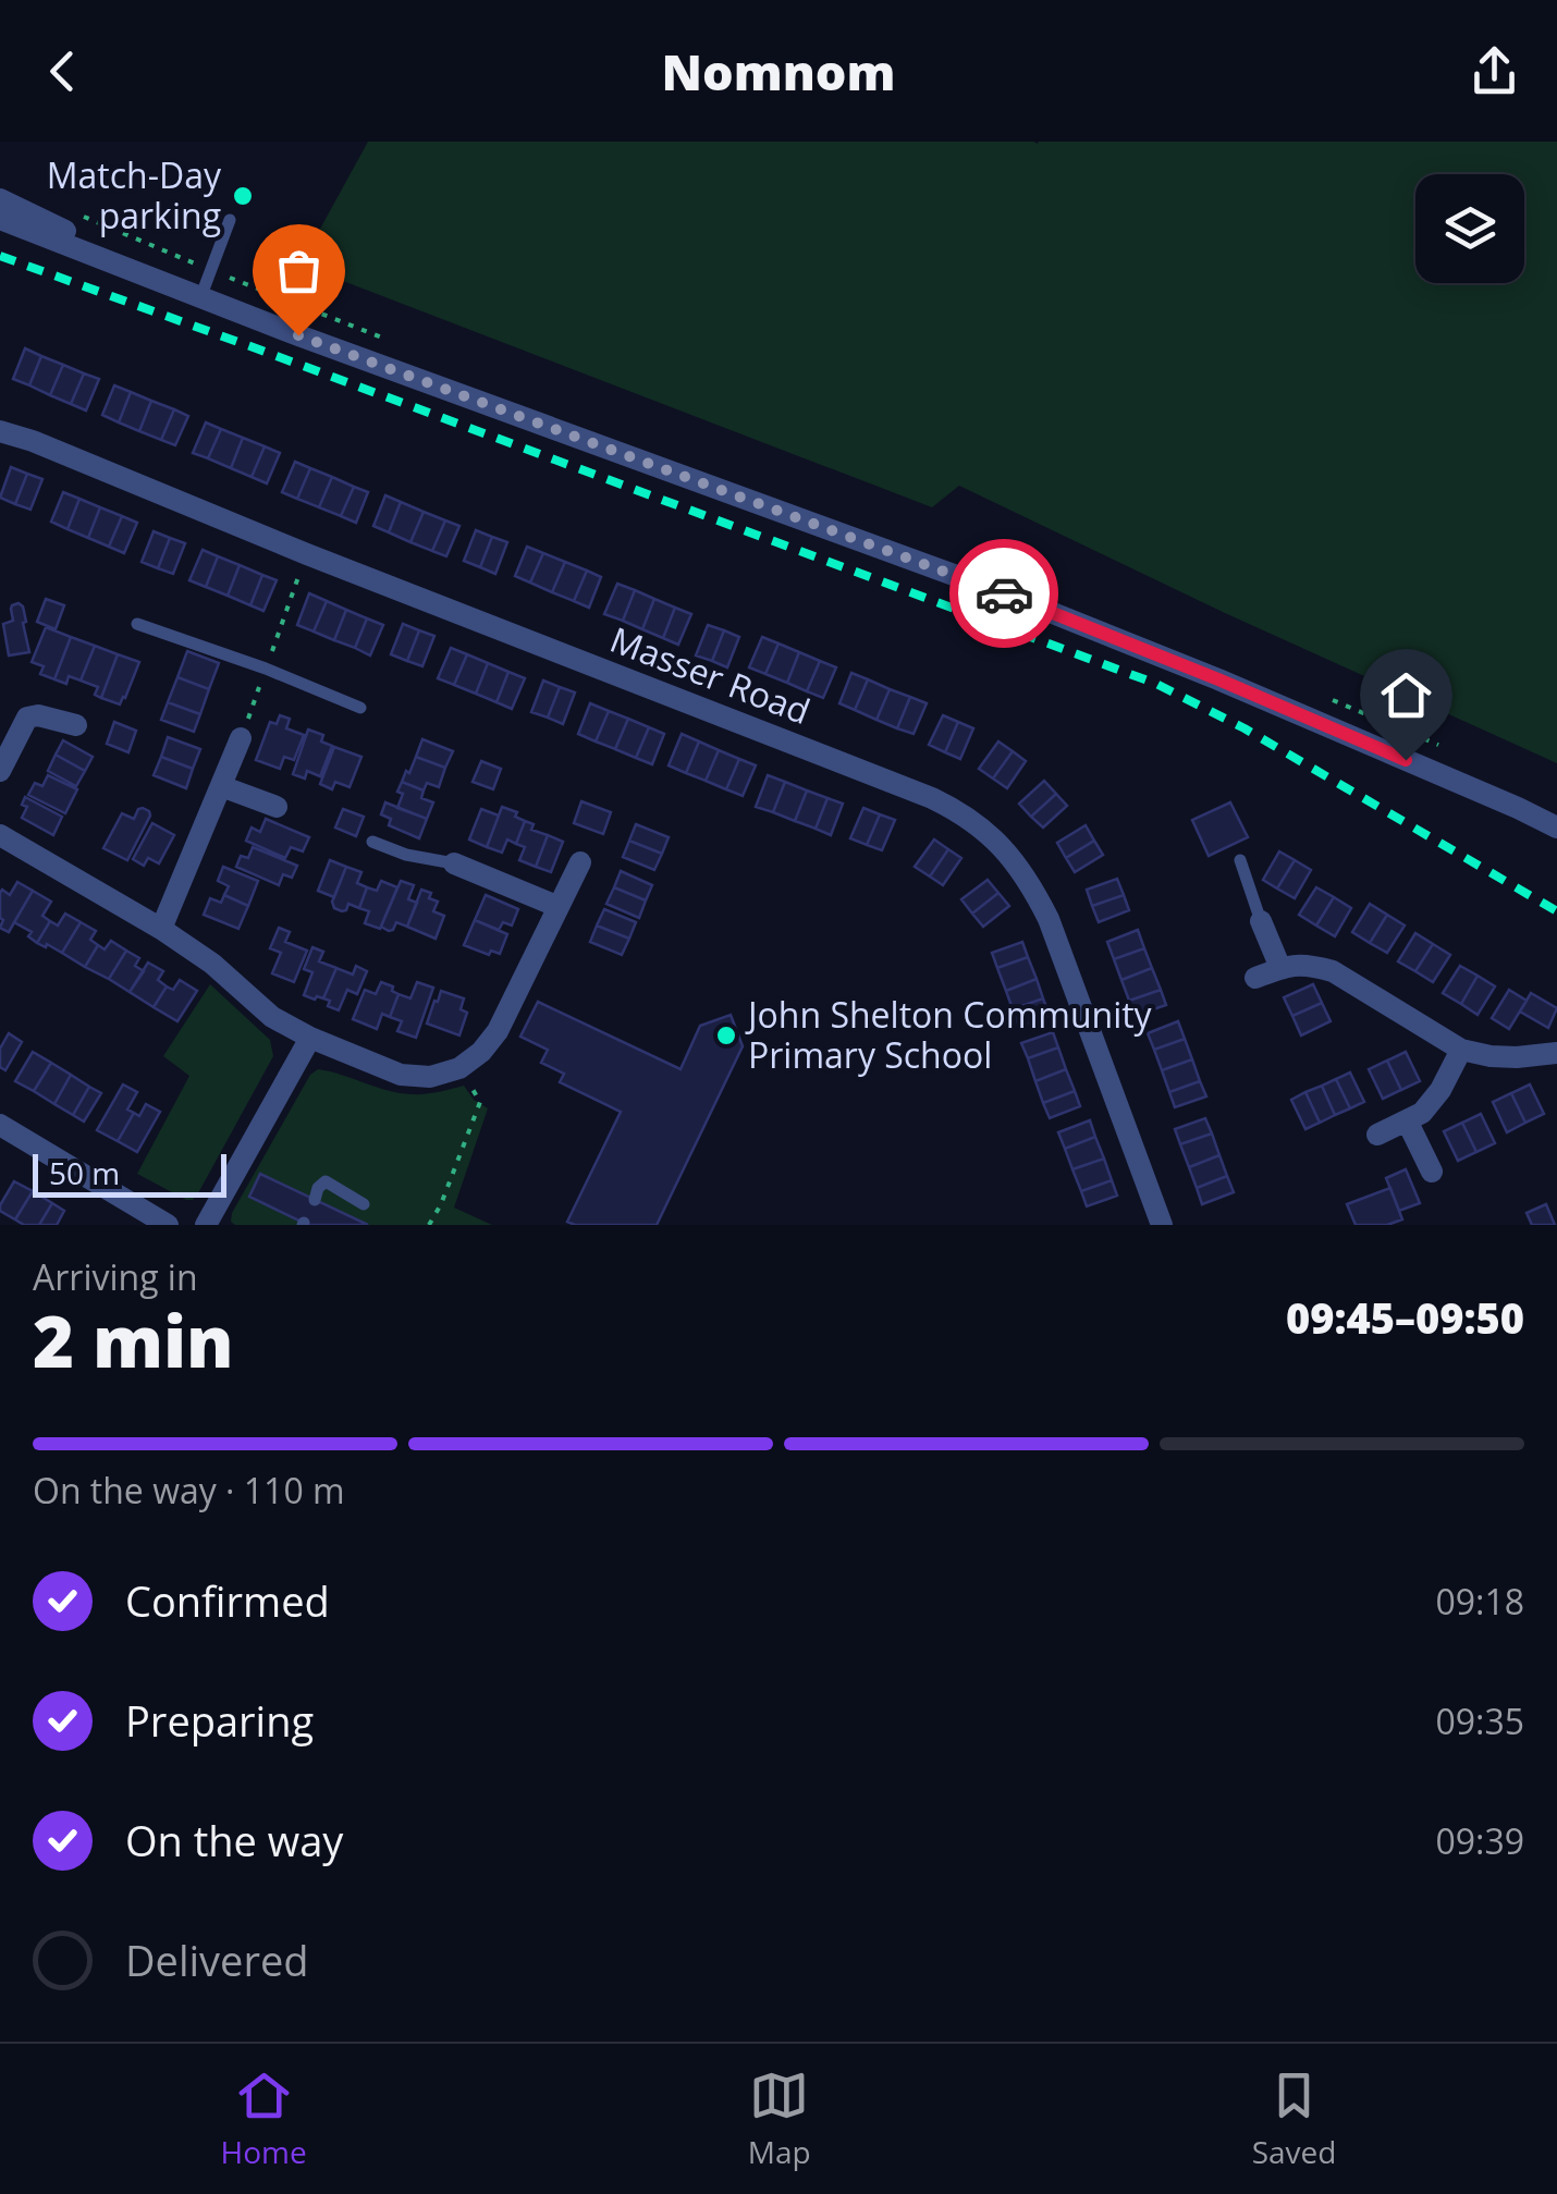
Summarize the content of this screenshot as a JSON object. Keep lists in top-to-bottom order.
{
  "streets": {
    "street": ["Masser Road"]
  },
  "places": ["Match-Day parking", "John Shelton Community Primary School"],
  "scale_bar": "50 m",
  "page": {
    "header": "Nomnom",
    "scale": "50 m",
    "heading": ["2 min", "Arriving in", "09:45–09:50"],
    "bar": "On the way · 110 m",
    "list": [
      ["Confirmed", "09:18"],
      ["Preparing", "09:35"],
      ["On the way", "09:39"],
      "Delivered"
    ],
    "tabs": ["Home", "Map", "Saved"]
  }
}
